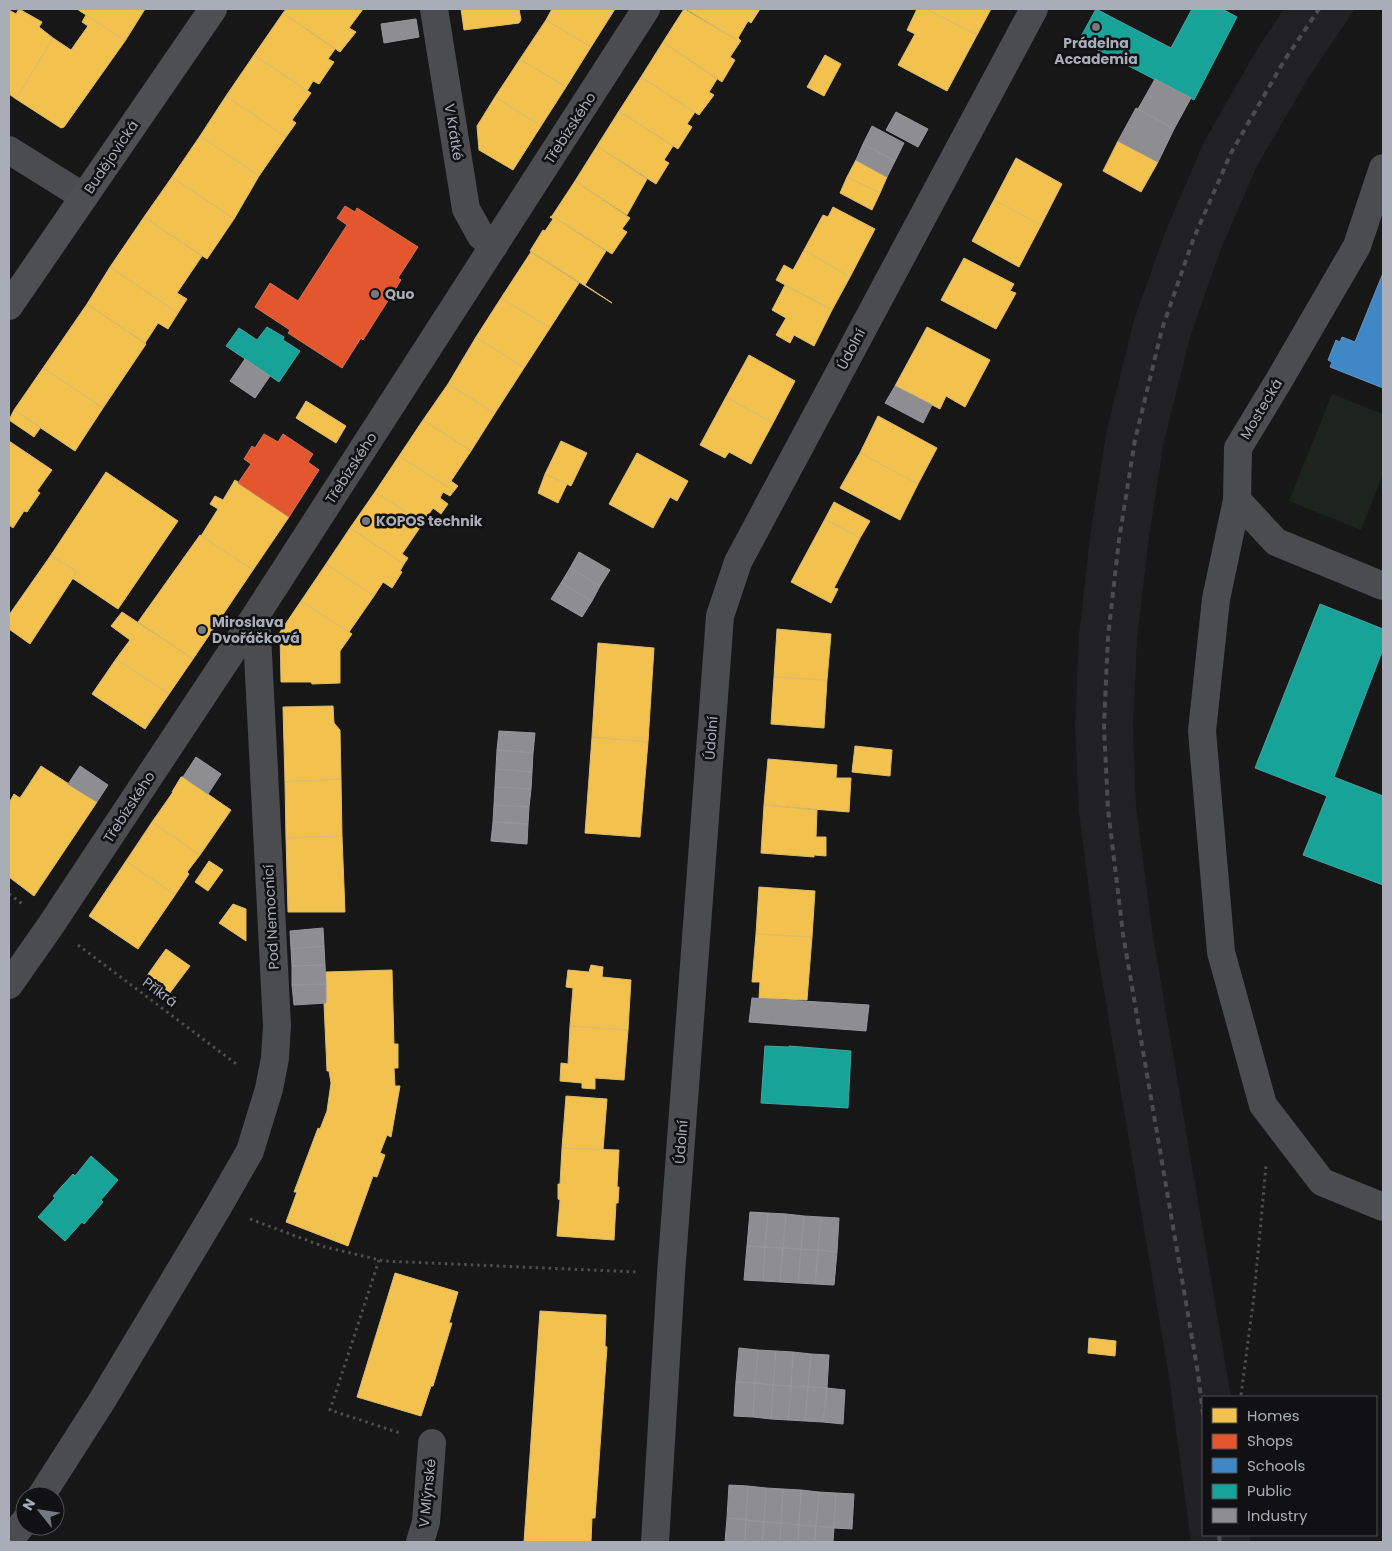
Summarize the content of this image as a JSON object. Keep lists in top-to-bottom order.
{
  "streets": {
    "main road": ["Budějovická"],
    "street": [
      "Třebízského",
      "V Krátké",
      "Údolní",
      "Mostecká",
      "Pod Nemocnicí",
      "V Mlýnské"
    ],
    "path": ["Příkrá"]
  },
  "crossings": [
    ["Třebízského", "V Krátké"],
    ["Třebízského", "Pod Nemocnicí"]
  ],
  "places": [
    "Prádelna Accademia",
    "Quo",
    "KOPOS technik",
    "Miroslava Dvořáčková"
  ],
  "legend": [
    "Homes",
    "Shops",
    "Schools",
    "Public",
    "Industry"
  ],
  "north": "top left"
}
